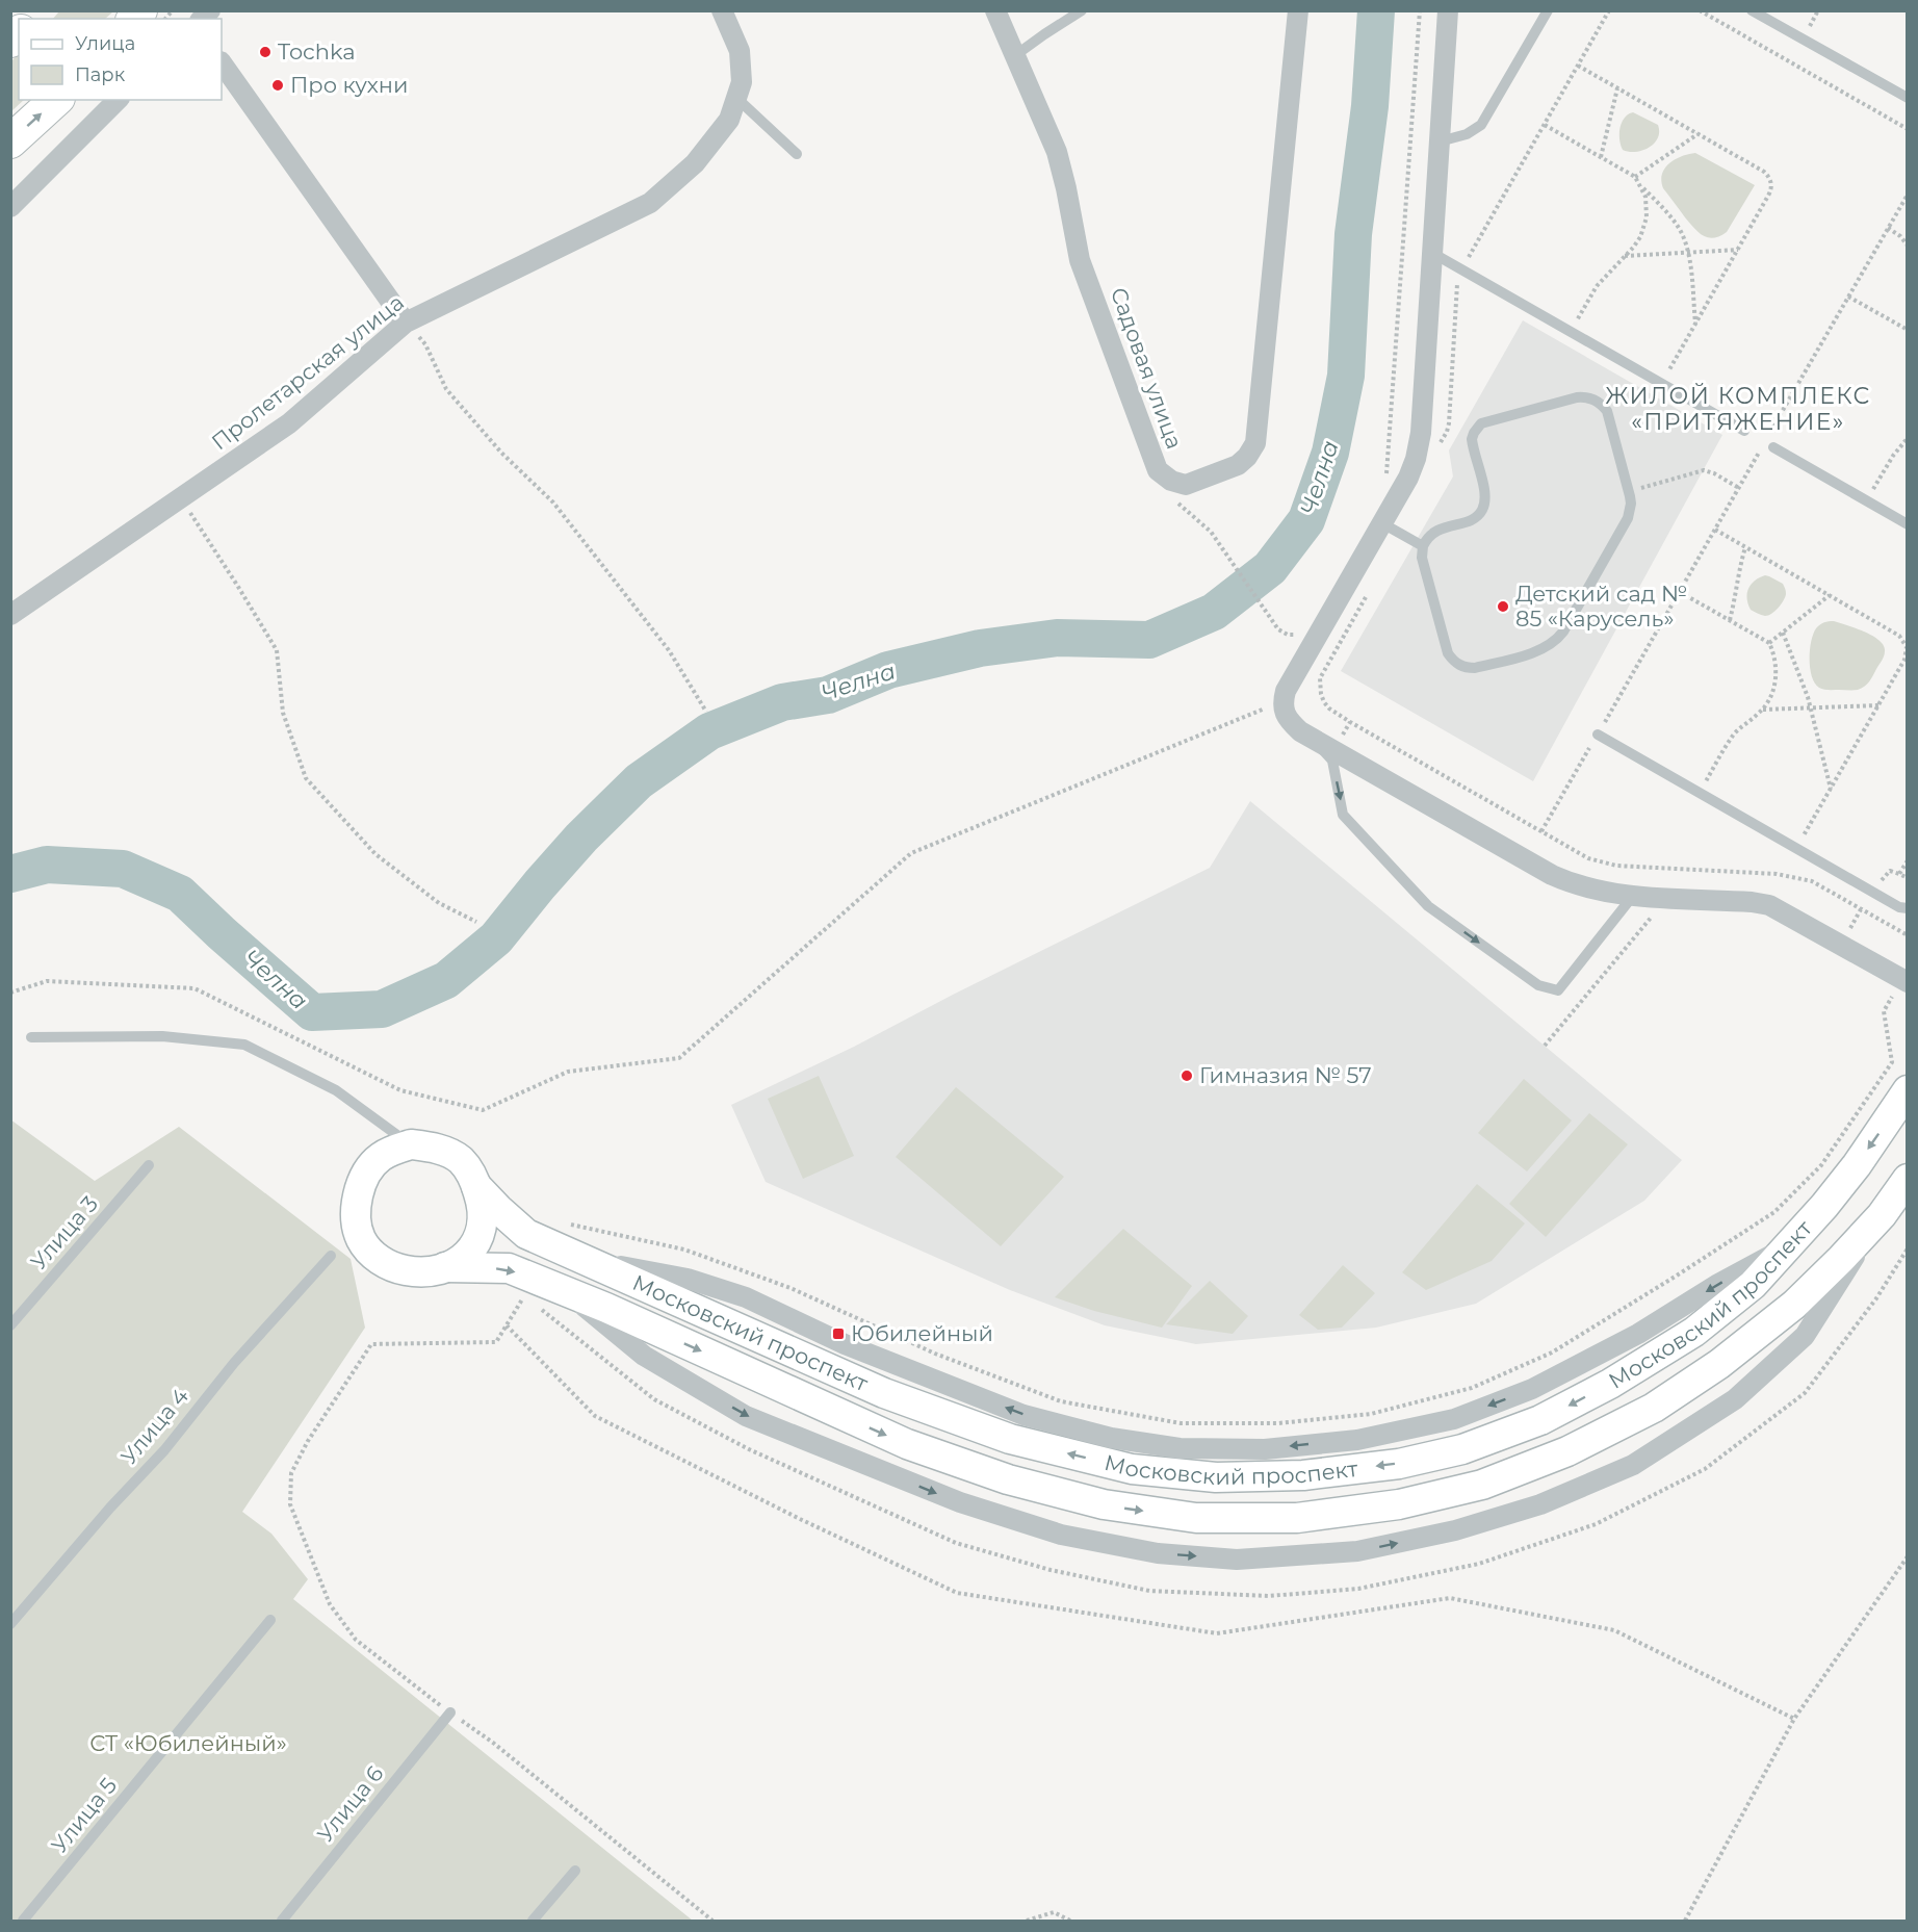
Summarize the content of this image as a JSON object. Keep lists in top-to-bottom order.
{
  "streets": {
    "main road": ["Московский проспект"],
    "street": ["Садовая улица", "Пролетарская улица"],
    "lane": [
      "Улица 3",
      "Улица 4",
      "Улица 6",
      "Улица 5"
    ]
  },
  "districts": ["ЖИЛОЙ КОМПЛЕКС «ПРИТЯЖЕНИЕ»"],
  "water": ["Челна"],
  "parks": ["СТ «Юбилейный»"],
  "places": {
    "other": [
      "Tochka",
      "Про кухни",
      "Детский сад № 85 «Карусель»",
      "Гимназия № 57"
    ],
    "transit": ["Юбилейный"]
  },
  "legend": ["Улица", "Парк"]
}
